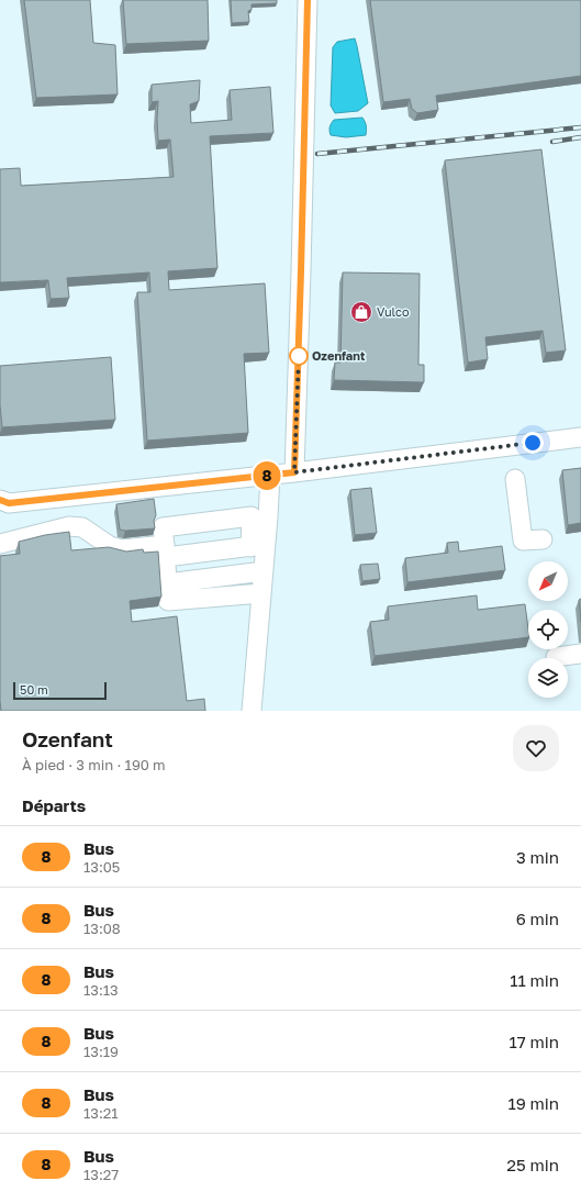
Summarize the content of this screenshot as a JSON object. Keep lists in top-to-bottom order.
{
  "places": {
    "shop": ["Vulco"],
    "other": ["Ozenfant"]
  },
  "lines": ["bus line 8"],
  "scale_bar": "50 m",
  "north": "bottom left",
  "page": {
    "on_map": "8",
    "scale": "50 m",
    "heading": [
      ["Ozenfant", "À pied · 3 min · 190 m"],
      "Départs"
    ],
    "list": [
      {
        "mark": "8",
        "name": "Bus",
        "note": "13:05",
        "value": "3 min"
      },
      {
        "mark": "8",
        "name": "Bus",
        "note": "13:08",
        "value": "6 min"
      },
      {
        "mark": "8",
        "name": "Bus",
        "note": "13:13",
        "value": "11 min"
      },
      {
        "mark": "8",
        "name": "Bus",
        "note": "13:19",
        "value": "17 min"
      },
      {
        "mark": "8",
        "name": "Bus",
        "note": "13:21",
        "value": "19 min"
      },
      {
        "mark": "8",
        "name": "Bus",
        "note": "13:27",
        "value": "25 min"
      }
    ]
  }
}
